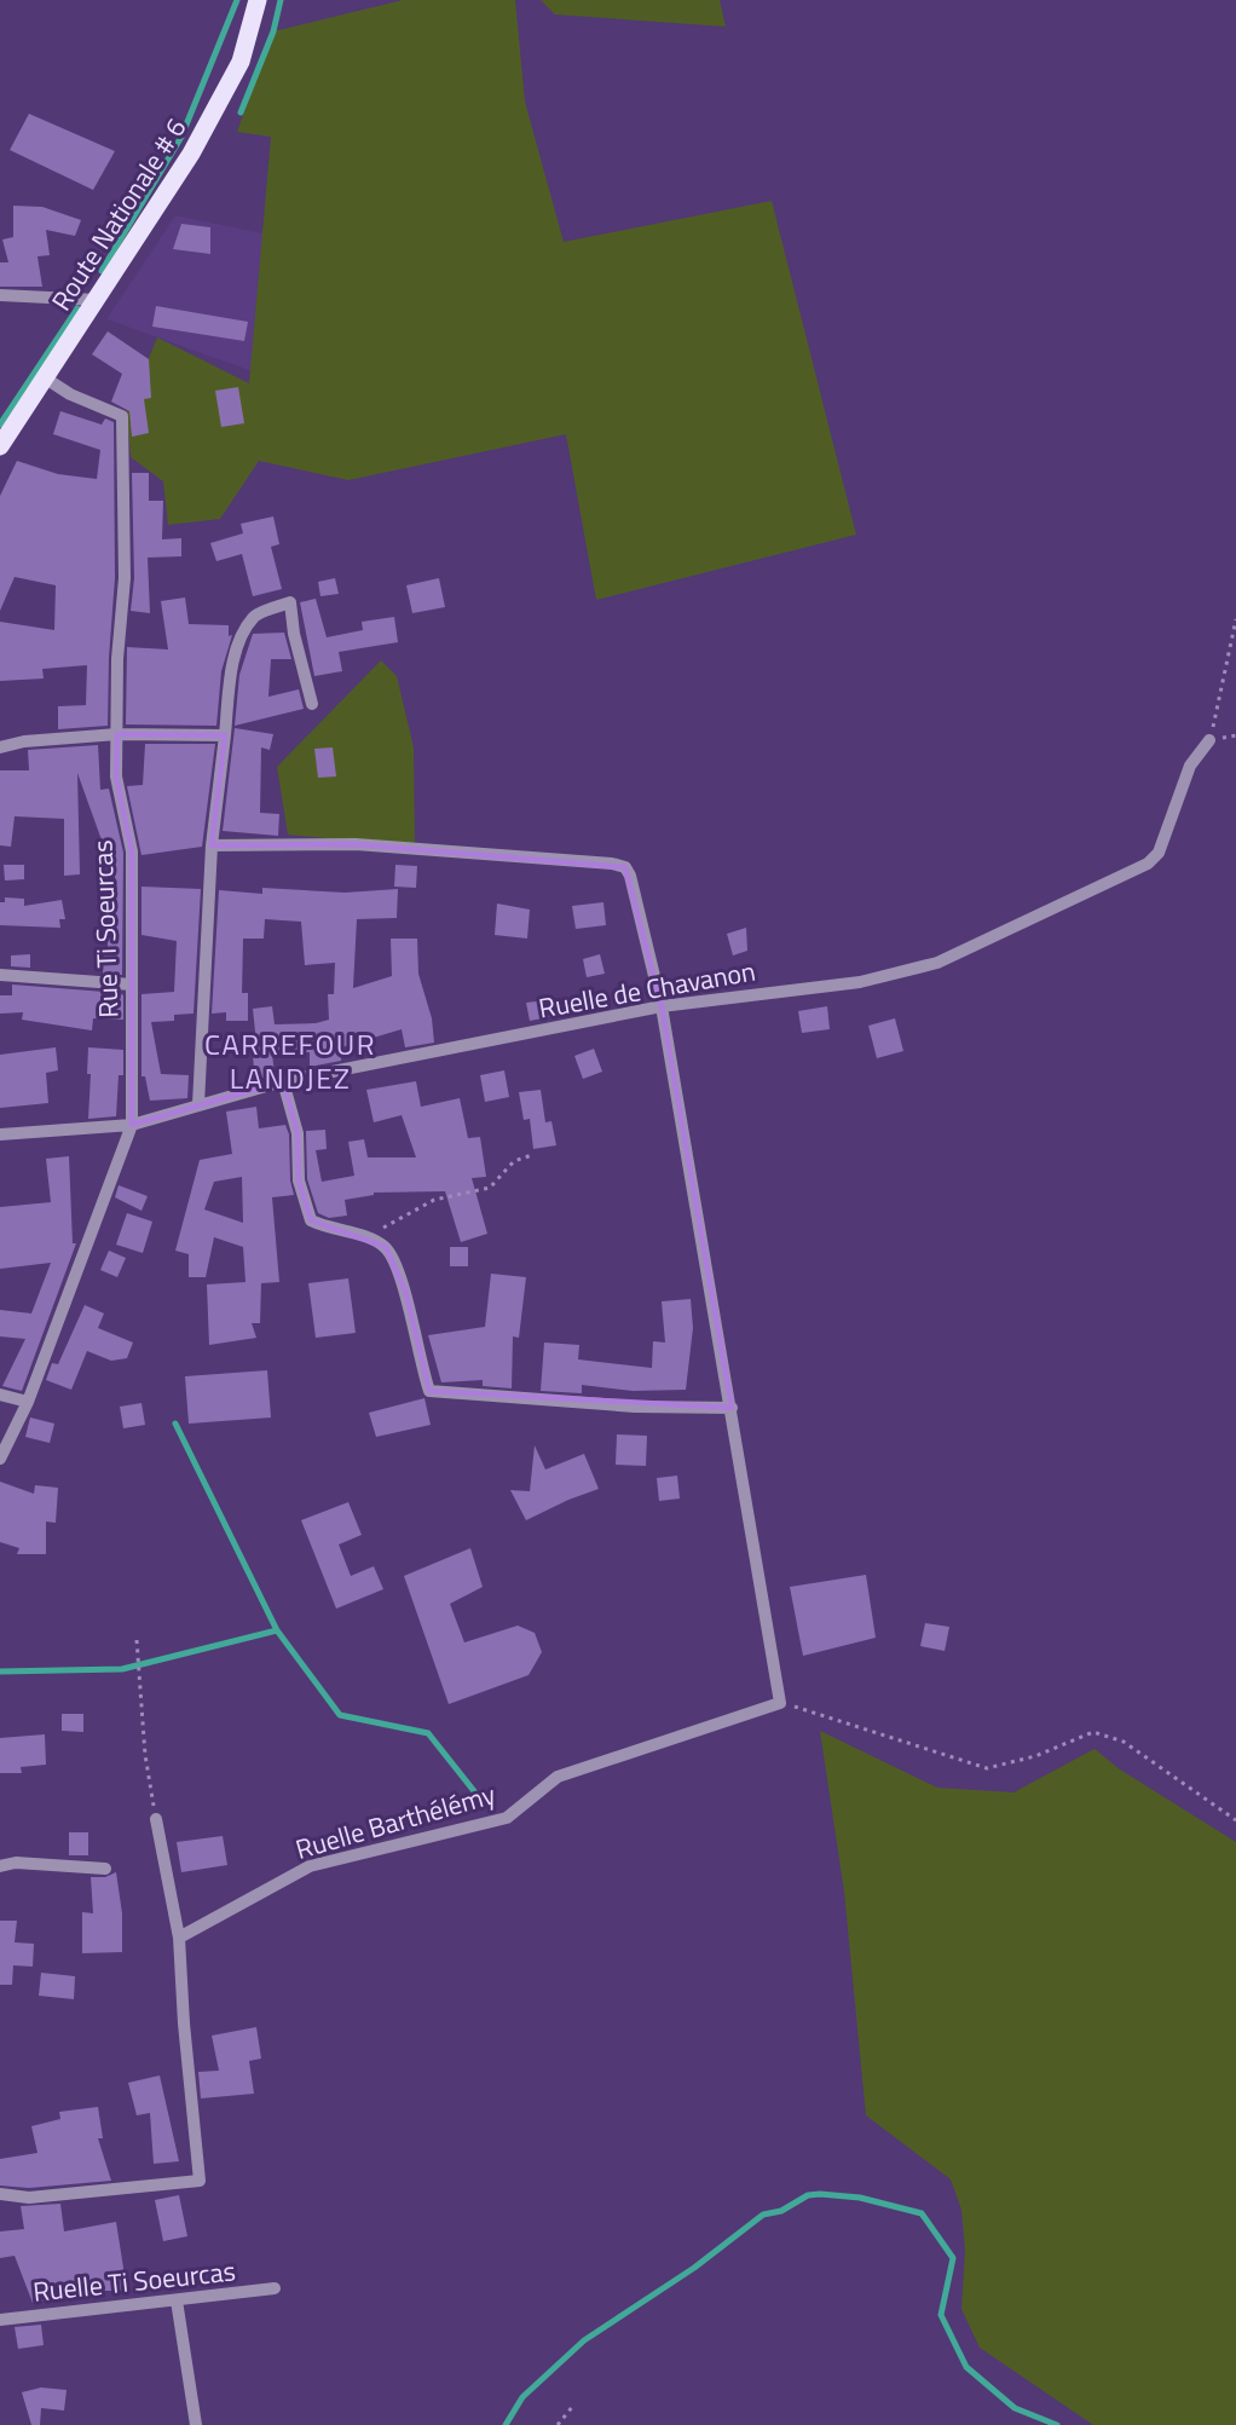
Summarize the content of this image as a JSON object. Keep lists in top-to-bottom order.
{
  "streets": {
    "main road": ["Route Nationale # 6"],
    "street": [
      "Rue Ti Soeurcas",
      "Ruelle de Chavanon",
      "Ruelle Barthélémy",
      "Ruelle Ti Soeurcas"
    ]
  },
  "crossings": [
    ["Route Nationale # 6", "Rue Ti Soeurcas"],
    ["Rue Ti Soeurcas", "Ruelle de Chavanon"]
  ],
  "districts": ["CARREFOUR LANDJEZ"]
}
